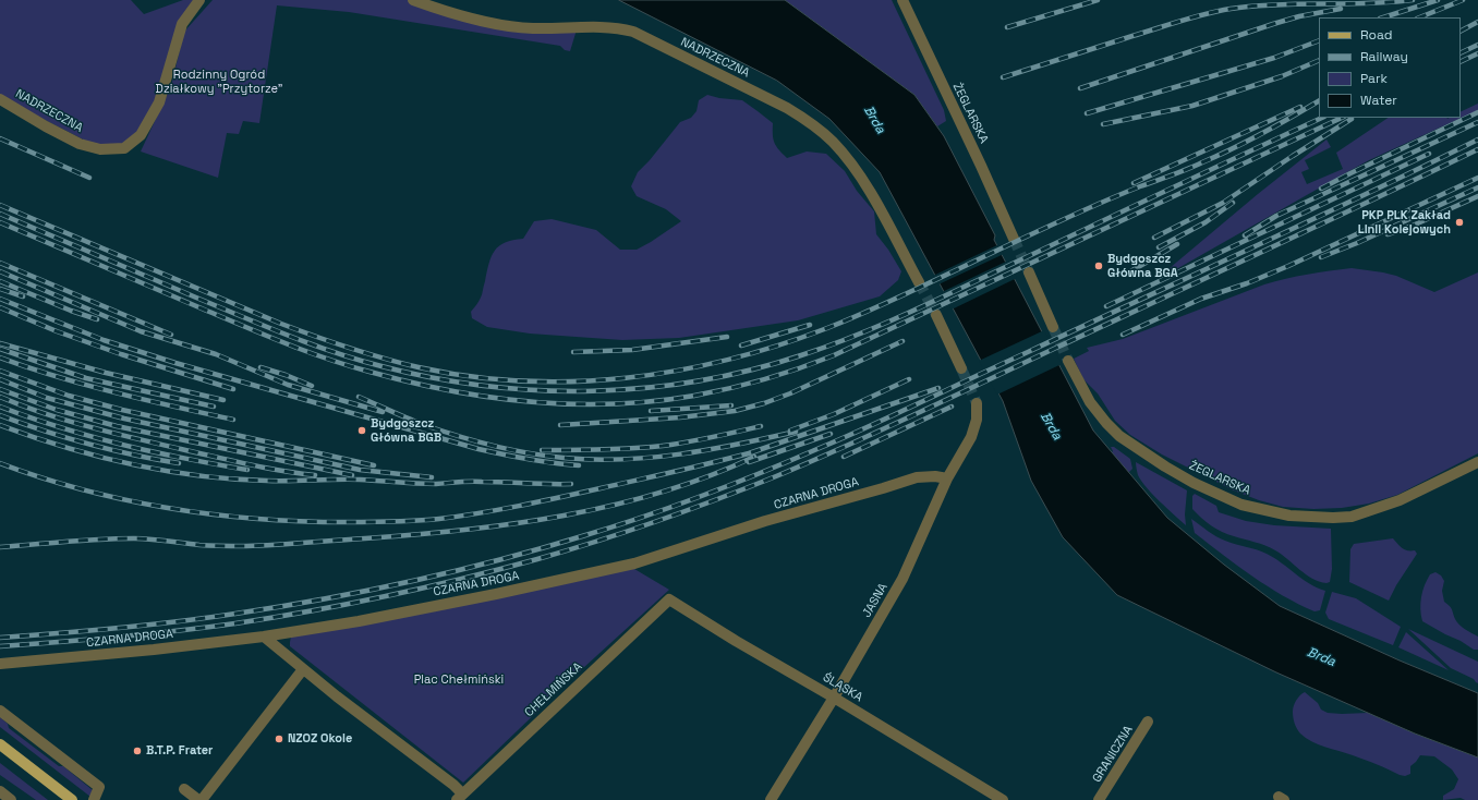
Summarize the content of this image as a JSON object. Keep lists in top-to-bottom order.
{
  "streets": {
    "street": [
      "NADRZECZNA",
      "ŻEGLARSKA",
      "CZARNA DROGA",
      "JASNA",
      "ŚLĄSKA",
      "CHEŁMIŃSKA",
      "GRANICZNA"
    ]
  },
  "crossings": [
    ["CZARNA DROGA", "JASNA"],
    ["JASNA", "ŚLĄSKA"],
    ["ŚLĄSKA", "CHEŁMIŃSKA"]
  ],
  "water": ["Brda"],
  "parks": ["Rodzinny Ogród Działkowy \"Przytorze\"", "Plac Chełmiński"],
  "places": [
    "PKP PLK Zakład Linii Kolejowych",
    "Bydgoszcz Główna BGA",
    "Bydgoszcz Główna BGB",
    "NZOZ Okole",
    "B.T.P. Frater"
  ],
  "legend": [
    "Road",
    "Railway",
    "Park",
    "Water"
  ]
}
